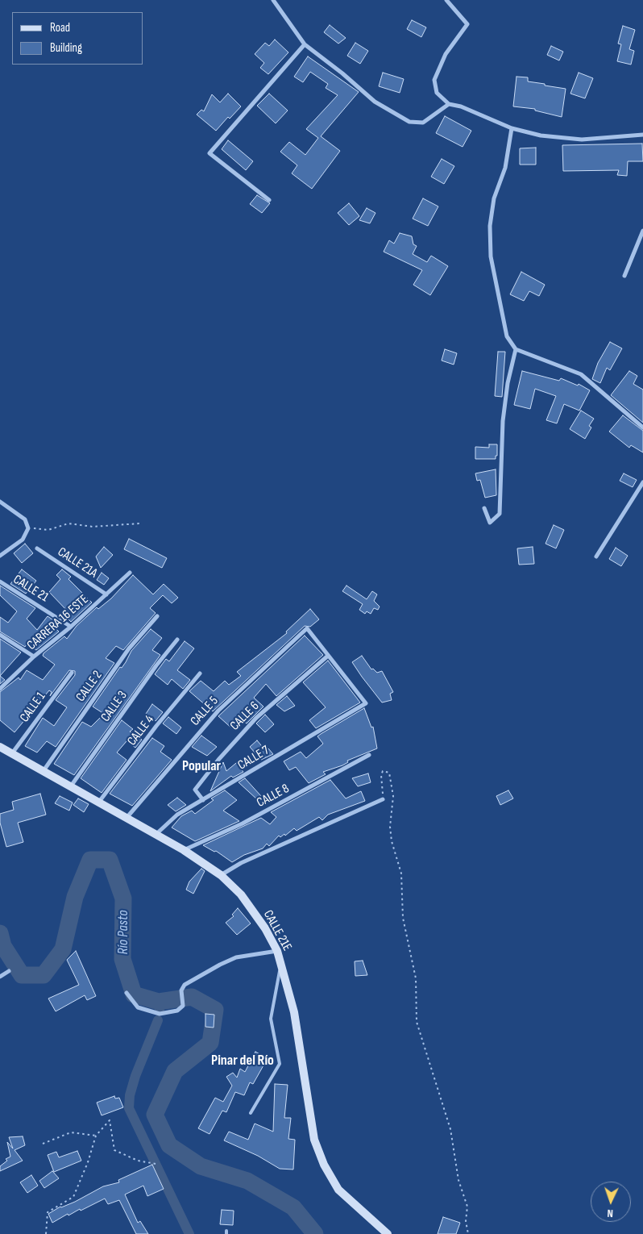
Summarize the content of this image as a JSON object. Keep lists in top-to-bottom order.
{
  "streets": {
    "main road": ["CALLE 21E"],
    "street": [
      "CALLE 21A",
      "CALLE 21",
      "CARRERA 16 ESTE",
      "CALLE 2",
      "CALLE 3",
      "CALLE 1",
      "CALLE 5",
      "CALLE 6",
      "CALLE 4",
      "CALLE 7",
      "CALLE 8"
    ]
  },
  "crossings": [
    ["CALLE 21A", "CARRERA 16 ESTE"],
    ["CALLE 21", "CARRERA 16 ESTE"],
    ["CALLE 2", "CALLE 21E"],
    ["CALLE 3", "CALLE 21E"],
    ["CALLE 1", "CALLE 21E"],
    ["CALLE 5", "CALLE 6"],
    ["CALLE 5", "CALLE 7"],
    ["CALLE 5", "CALLE 21E"],
    ["CALLE 6", "CALLE 7"],
    ["CALLE 4", "CALLE 21E"],
    ["CALLE 7", "CALLE 21E"],
    ["CALLE 8", "CALLE 21E"]
  ],
  "districts": ["Popular", "Pinar del Río"],
  "water": ["Río Pasto"],
  "legend": ["Road", "Building"],
  "north": "bottom"
}
